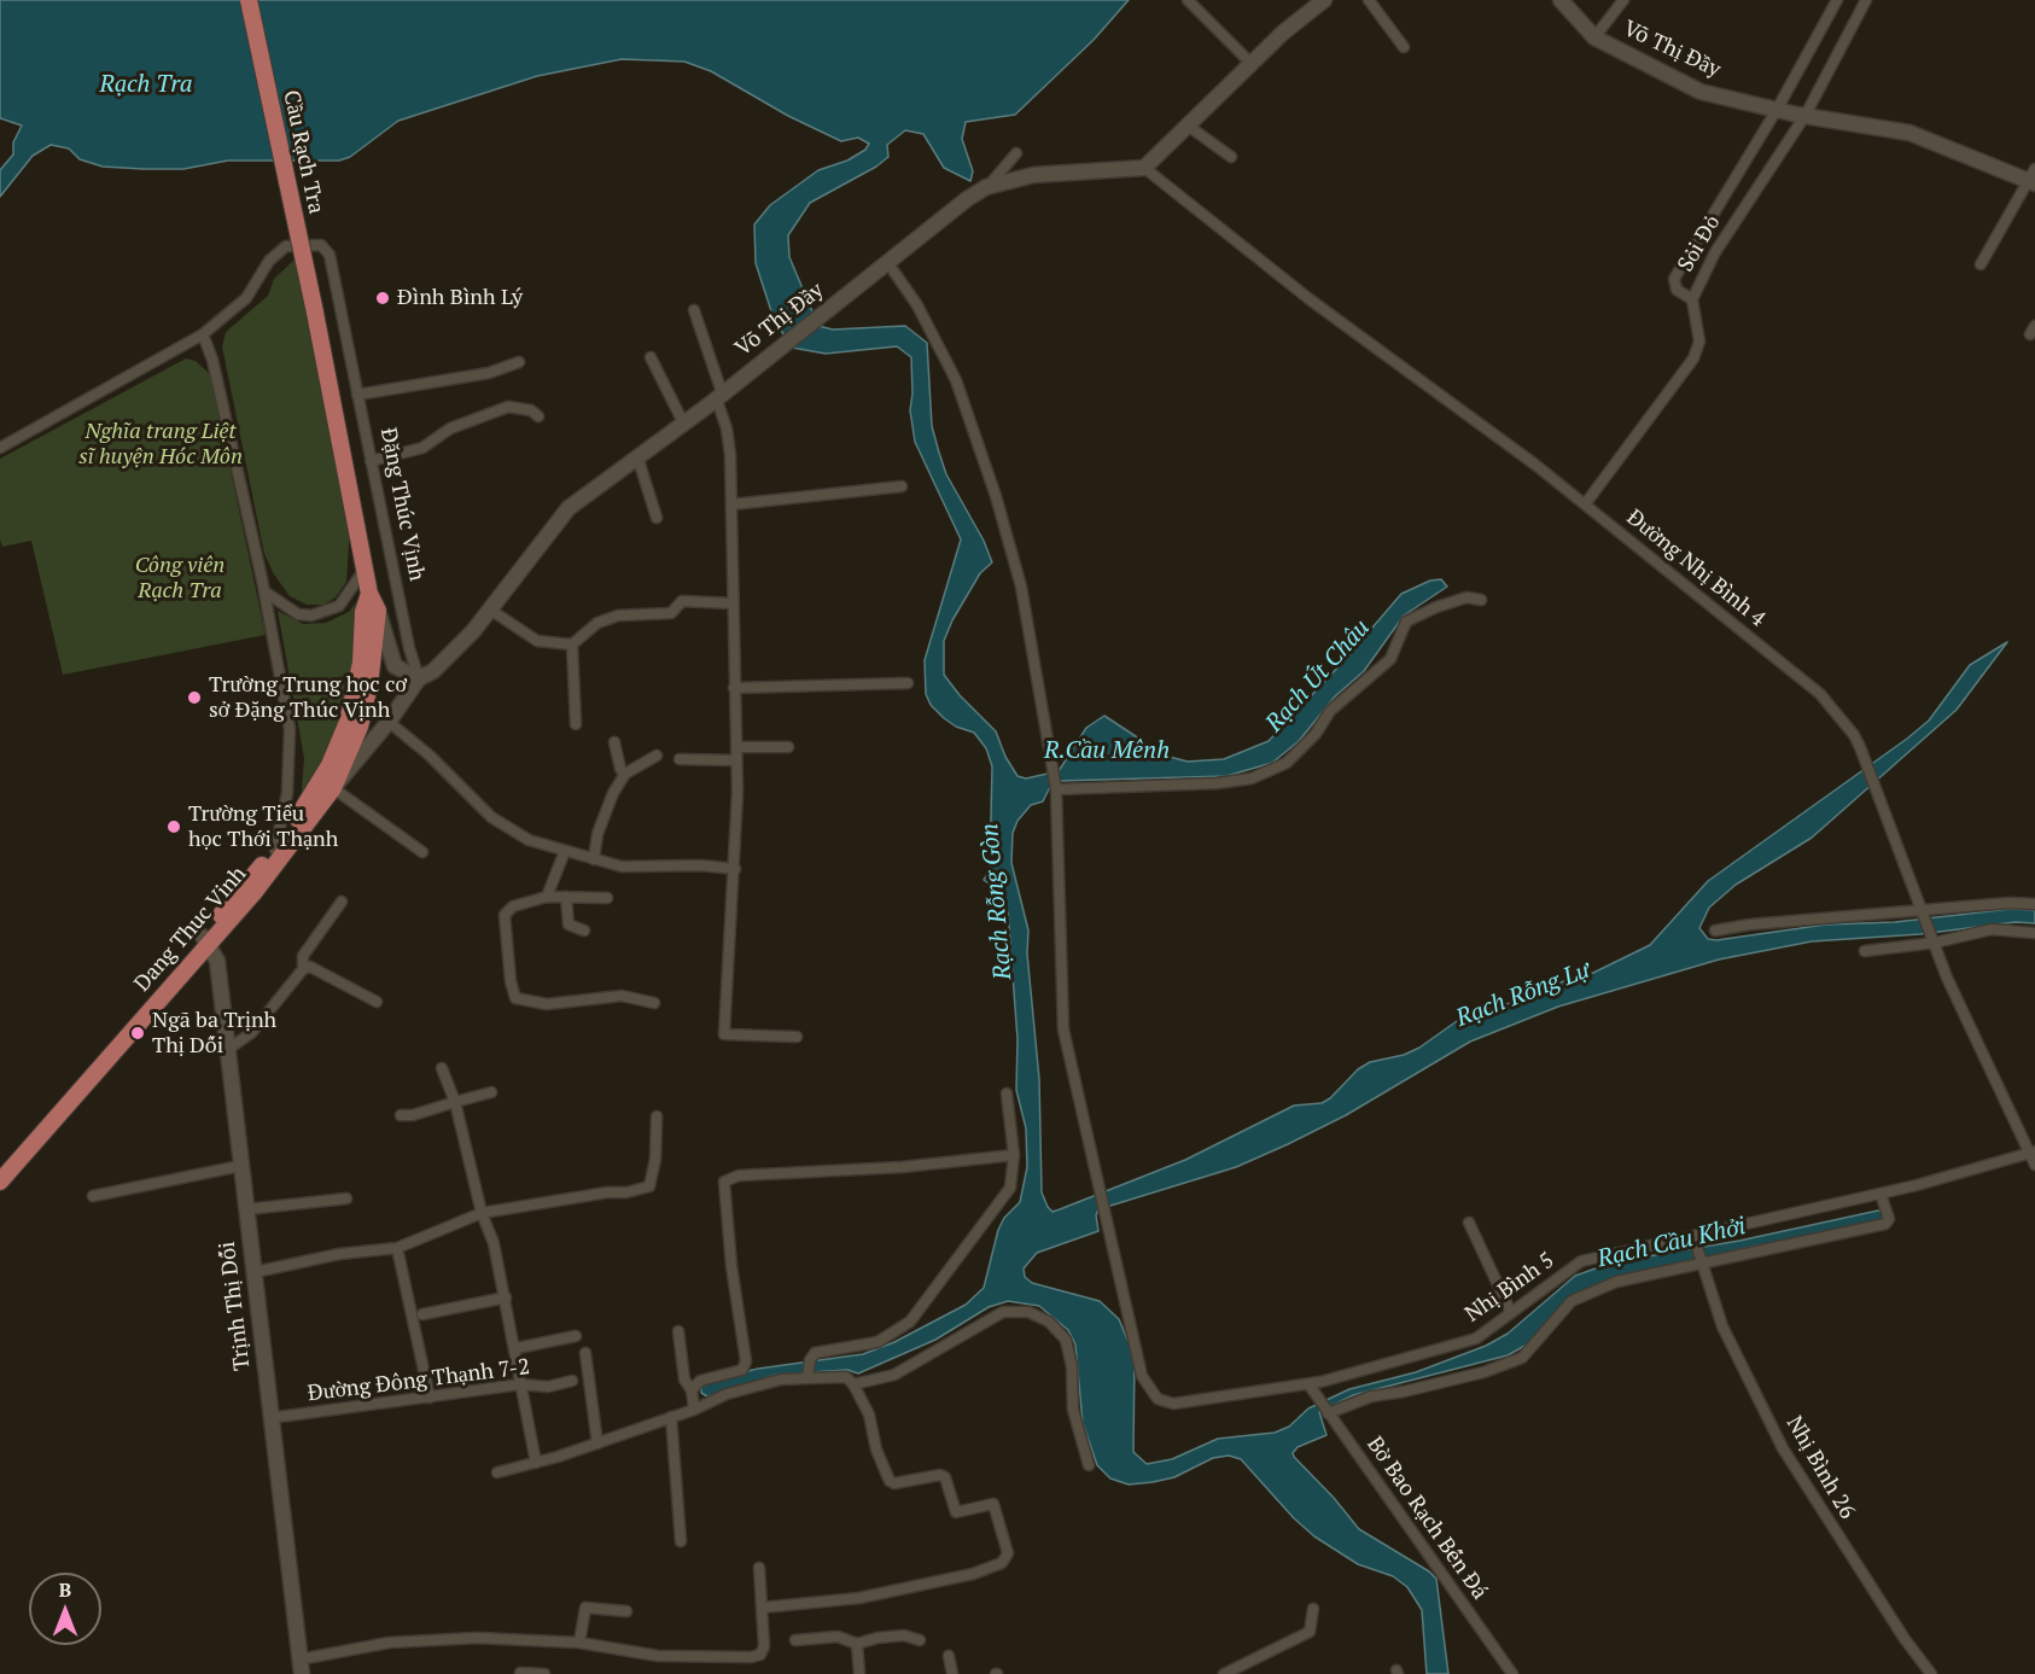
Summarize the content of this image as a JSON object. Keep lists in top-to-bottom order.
{
  "streets": {
    "main road": ["Cầu Rạch Tra", "Dang Thuc Vinh"],
    "street": [
      "Võ Thị Đầy",
      "Sỏi Đỏ",
      "Đặng Thúc Vịnh",
      "Đường Nhị Bình 4",
      "Nhị Bình 5",
      "Trịnh Thị Dối",
      "Đường Đông Thạnh 7-2",
      "Nhị Bình 26",
      "Bờ Bao Rạch Bến Đá"
    ]
  },
  "crossings": [
    ["Võ Thị Đầy", "Sỏi Đỏ"],
    ["Võ Thị Đầy", "Đặng Thúc Vịnh"],
    ["Võ Thị Đầy", "Đường Nhị Bình 4"],
    ["Võ Thị Đầy", "Dang Thuc Vinh"],
    ["Cầu Rạch Tra", "Dang Thuc Vinh"],
    ["Sỏi Đỏ", "Đường Nhị Bình 4"],
    ["Đường Nhị Bình 4", "Nhị Bình 5"],
    ["Dang Thuc Vinh", "Trịnh Thị Dối"],
    ["Nhị Bình 5", "Nhị Bình 26"],
    ["Nhị Bình 5", "Bờ Bao Rạch Bến Đá"],
    ["Trịnh Thị Dối", "Đường Đông Thạnh 7-2"]
  ],
  "water": [
    "Rạch Tra",
    "Rạch Út Châu",
    "R.Cầu Mênh",
    "Rạch Rỗng Gòn",
    "Rạch Rỗng Lự",
    "Rạch Cầu Khởi"
  ],
  "parks": ["Nghĩa trang Liệt sĩ huyện Hóc Môn", "Công viên Rạch Tra"],
  "places": [
    "Đình Bình Lý",
    "Trường Trung học cơ sở Đặng Thúc Vịnh",
    "Trường Tiểu học Thới Thạnh",
    "Ngã ba Trịnh Thị Dối"
  ],
  "north": "top"
}
